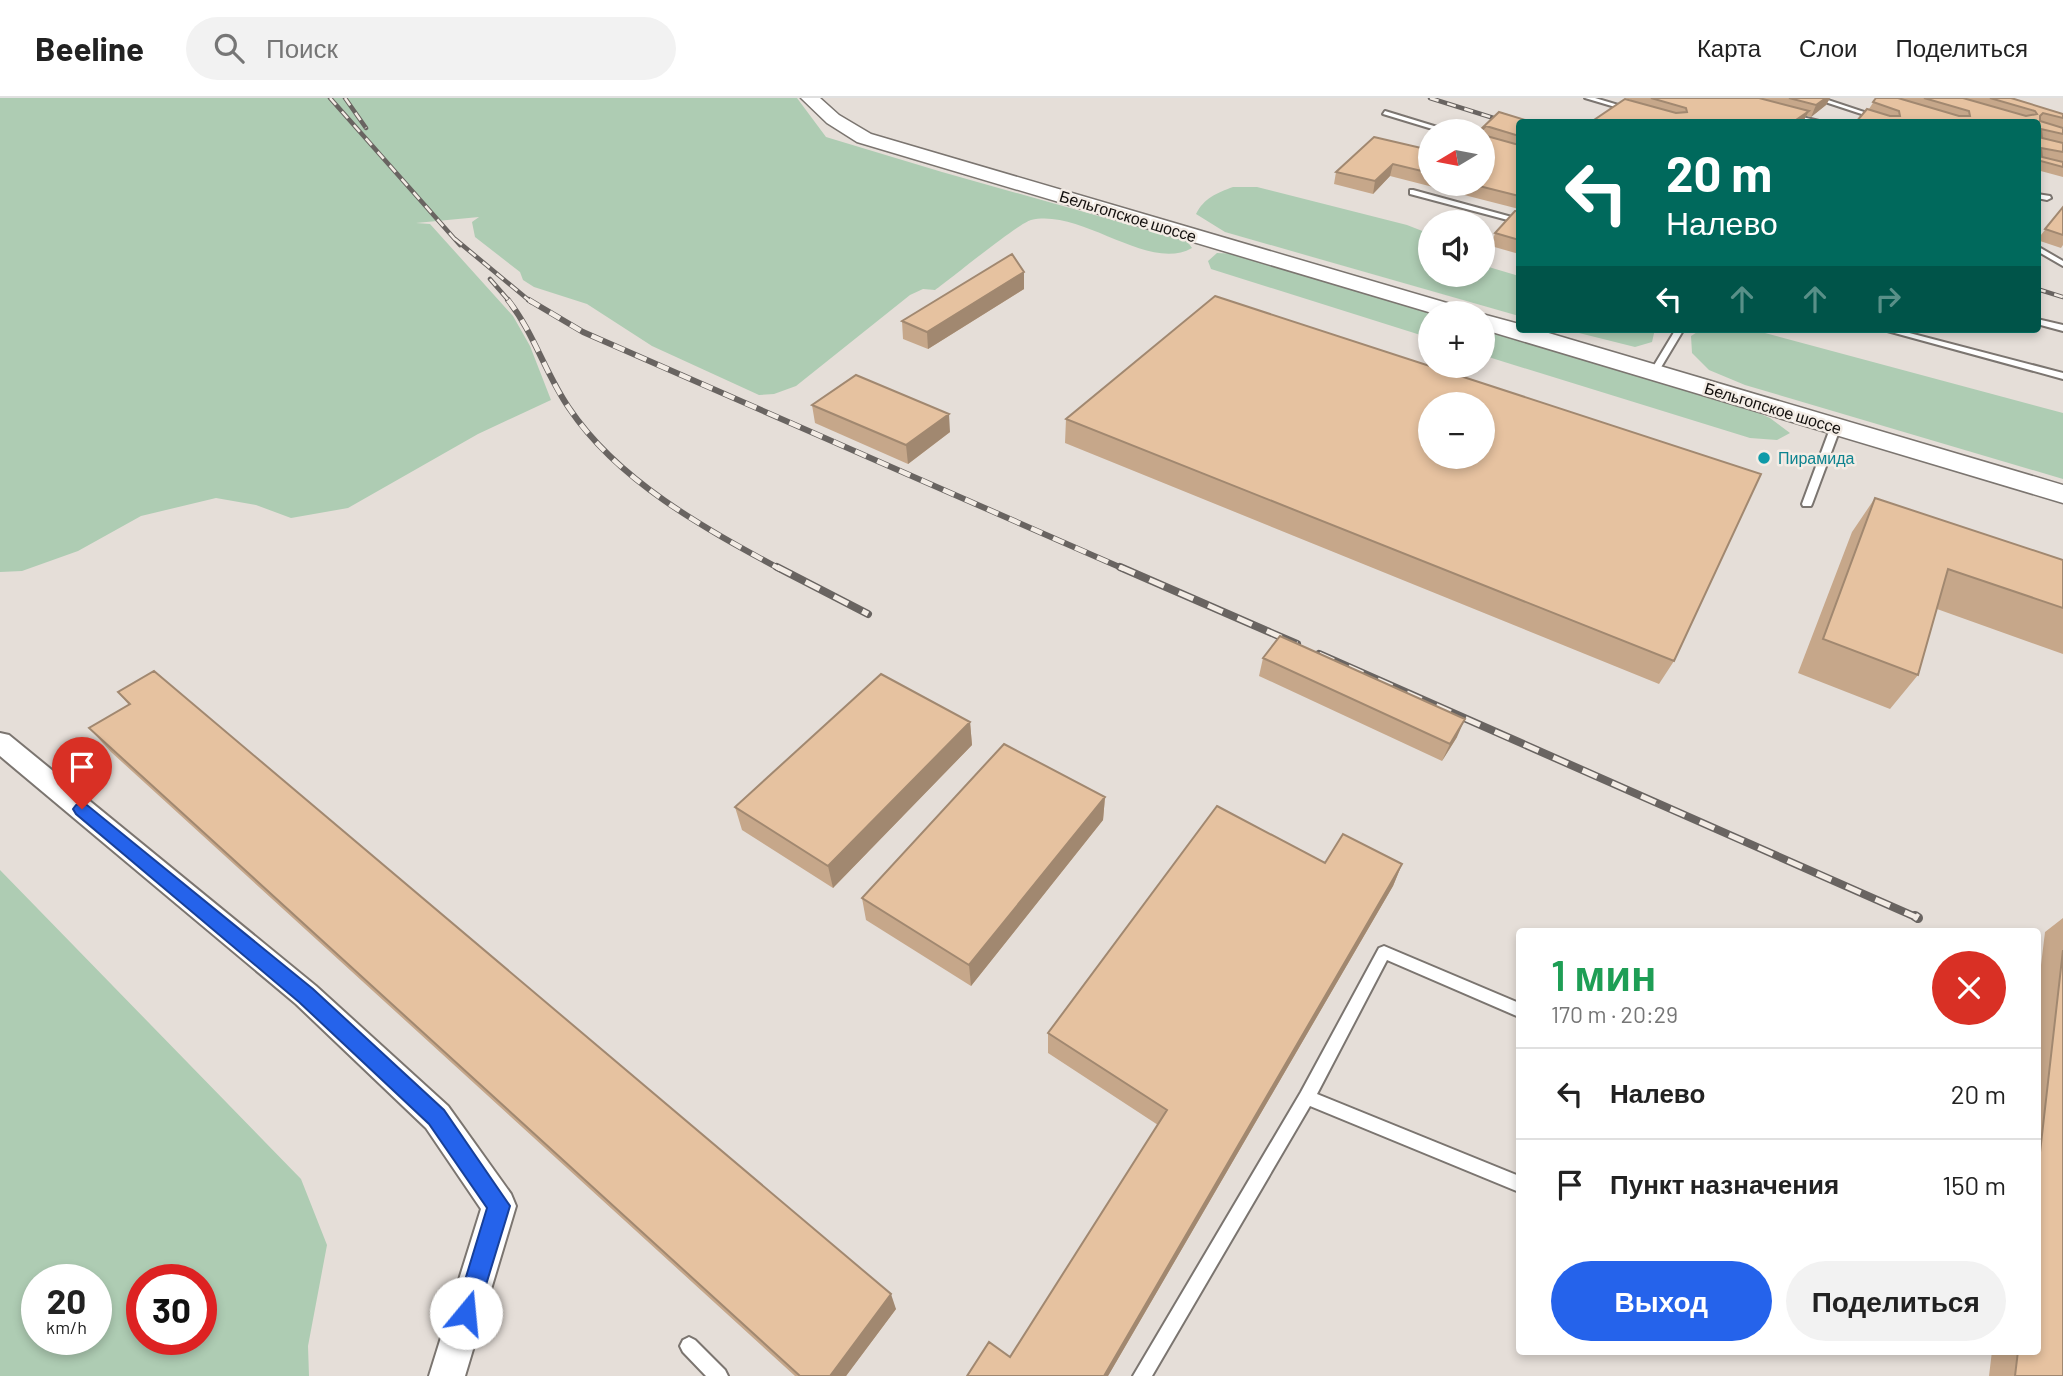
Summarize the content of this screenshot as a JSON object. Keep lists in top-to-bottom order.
{
  "streets": {
    "street": ["Бельгопское шоссе"]
  },
  "places": ["Пирамида"],
  "north": "left",
  "page": {
    "header": "Beeline",
    "search": "Поиск",
    "nav": ["Карта", "Слои", "Поделиться"],
    "map_buttons": ["+", "−"],
    "turn": ["20 m", "Налево"],
    "heading": ["1 мин", "170 m · 20:29"],
    "list": [
      {
        "name": "Налево",
        "value": "20 m"
      },
      {
        "name": "Пункт назначения",
        "value": "150 m"
      }
    ],
    "buttons": ["Выход", "Поделиться"],
    "speed": "20 km/h",
    "limit": "30"
  }
}
